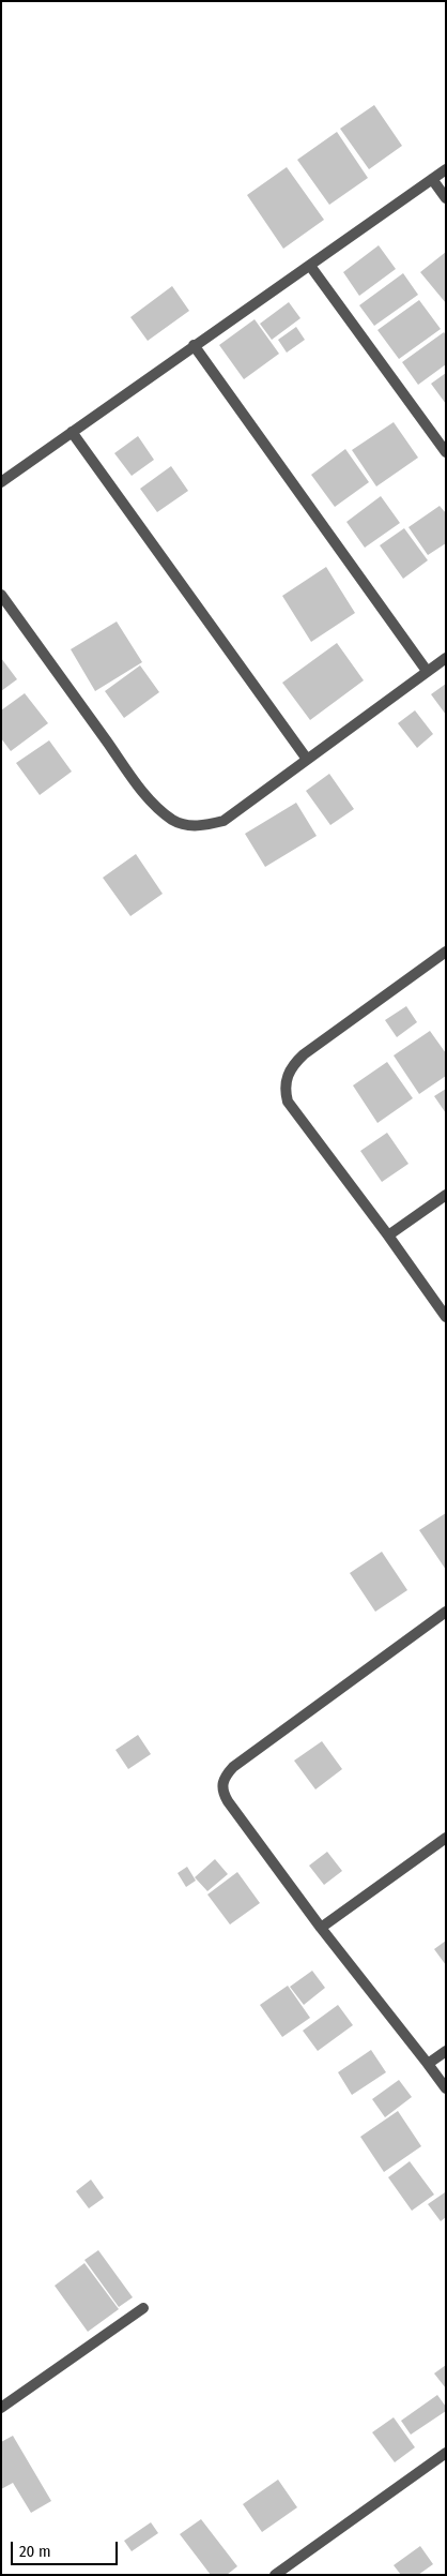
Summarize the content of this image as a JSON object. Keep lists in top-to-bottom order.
{
  "scale_bar": "20 m"
}
